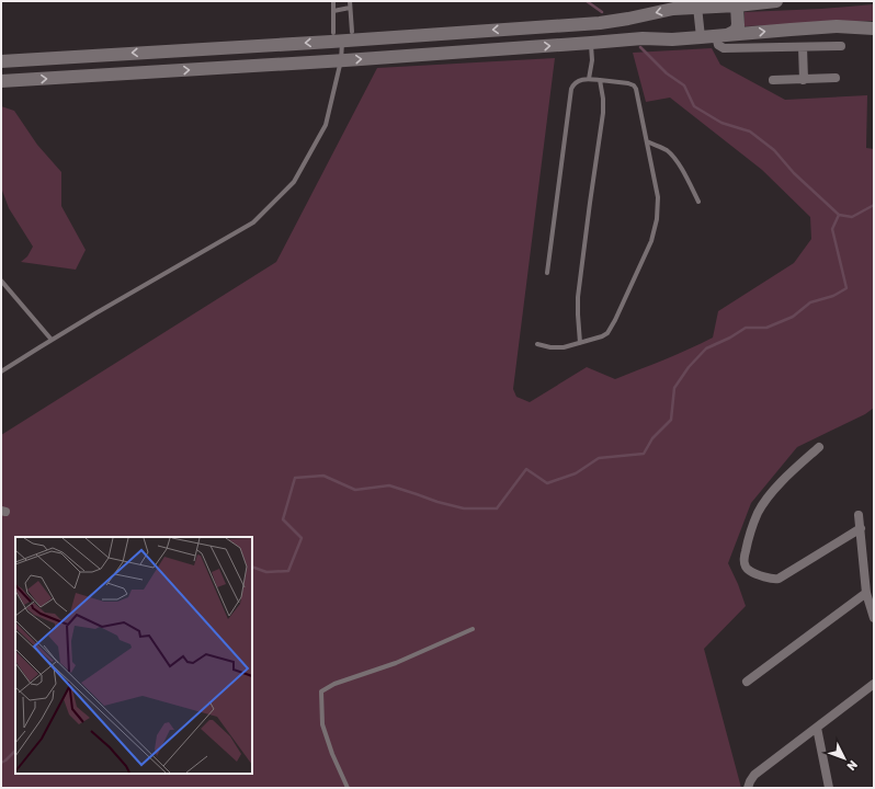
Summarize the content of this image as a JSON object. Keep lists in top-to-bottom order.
{
  "north": "bottom right"
}
